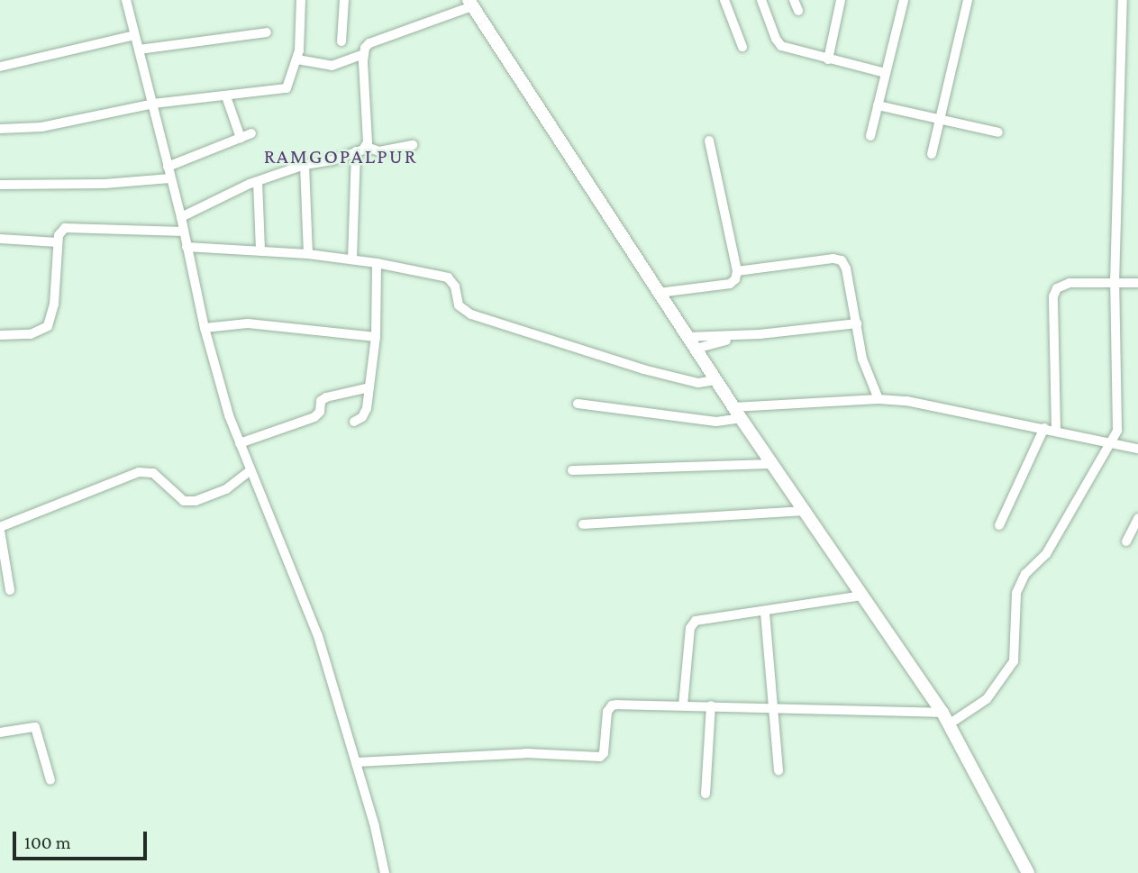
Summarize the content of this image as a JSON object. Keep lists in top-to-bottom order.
{
  "districts": ["RAMGOPALPUR"],
  "scale_bar": "100 m"
}
